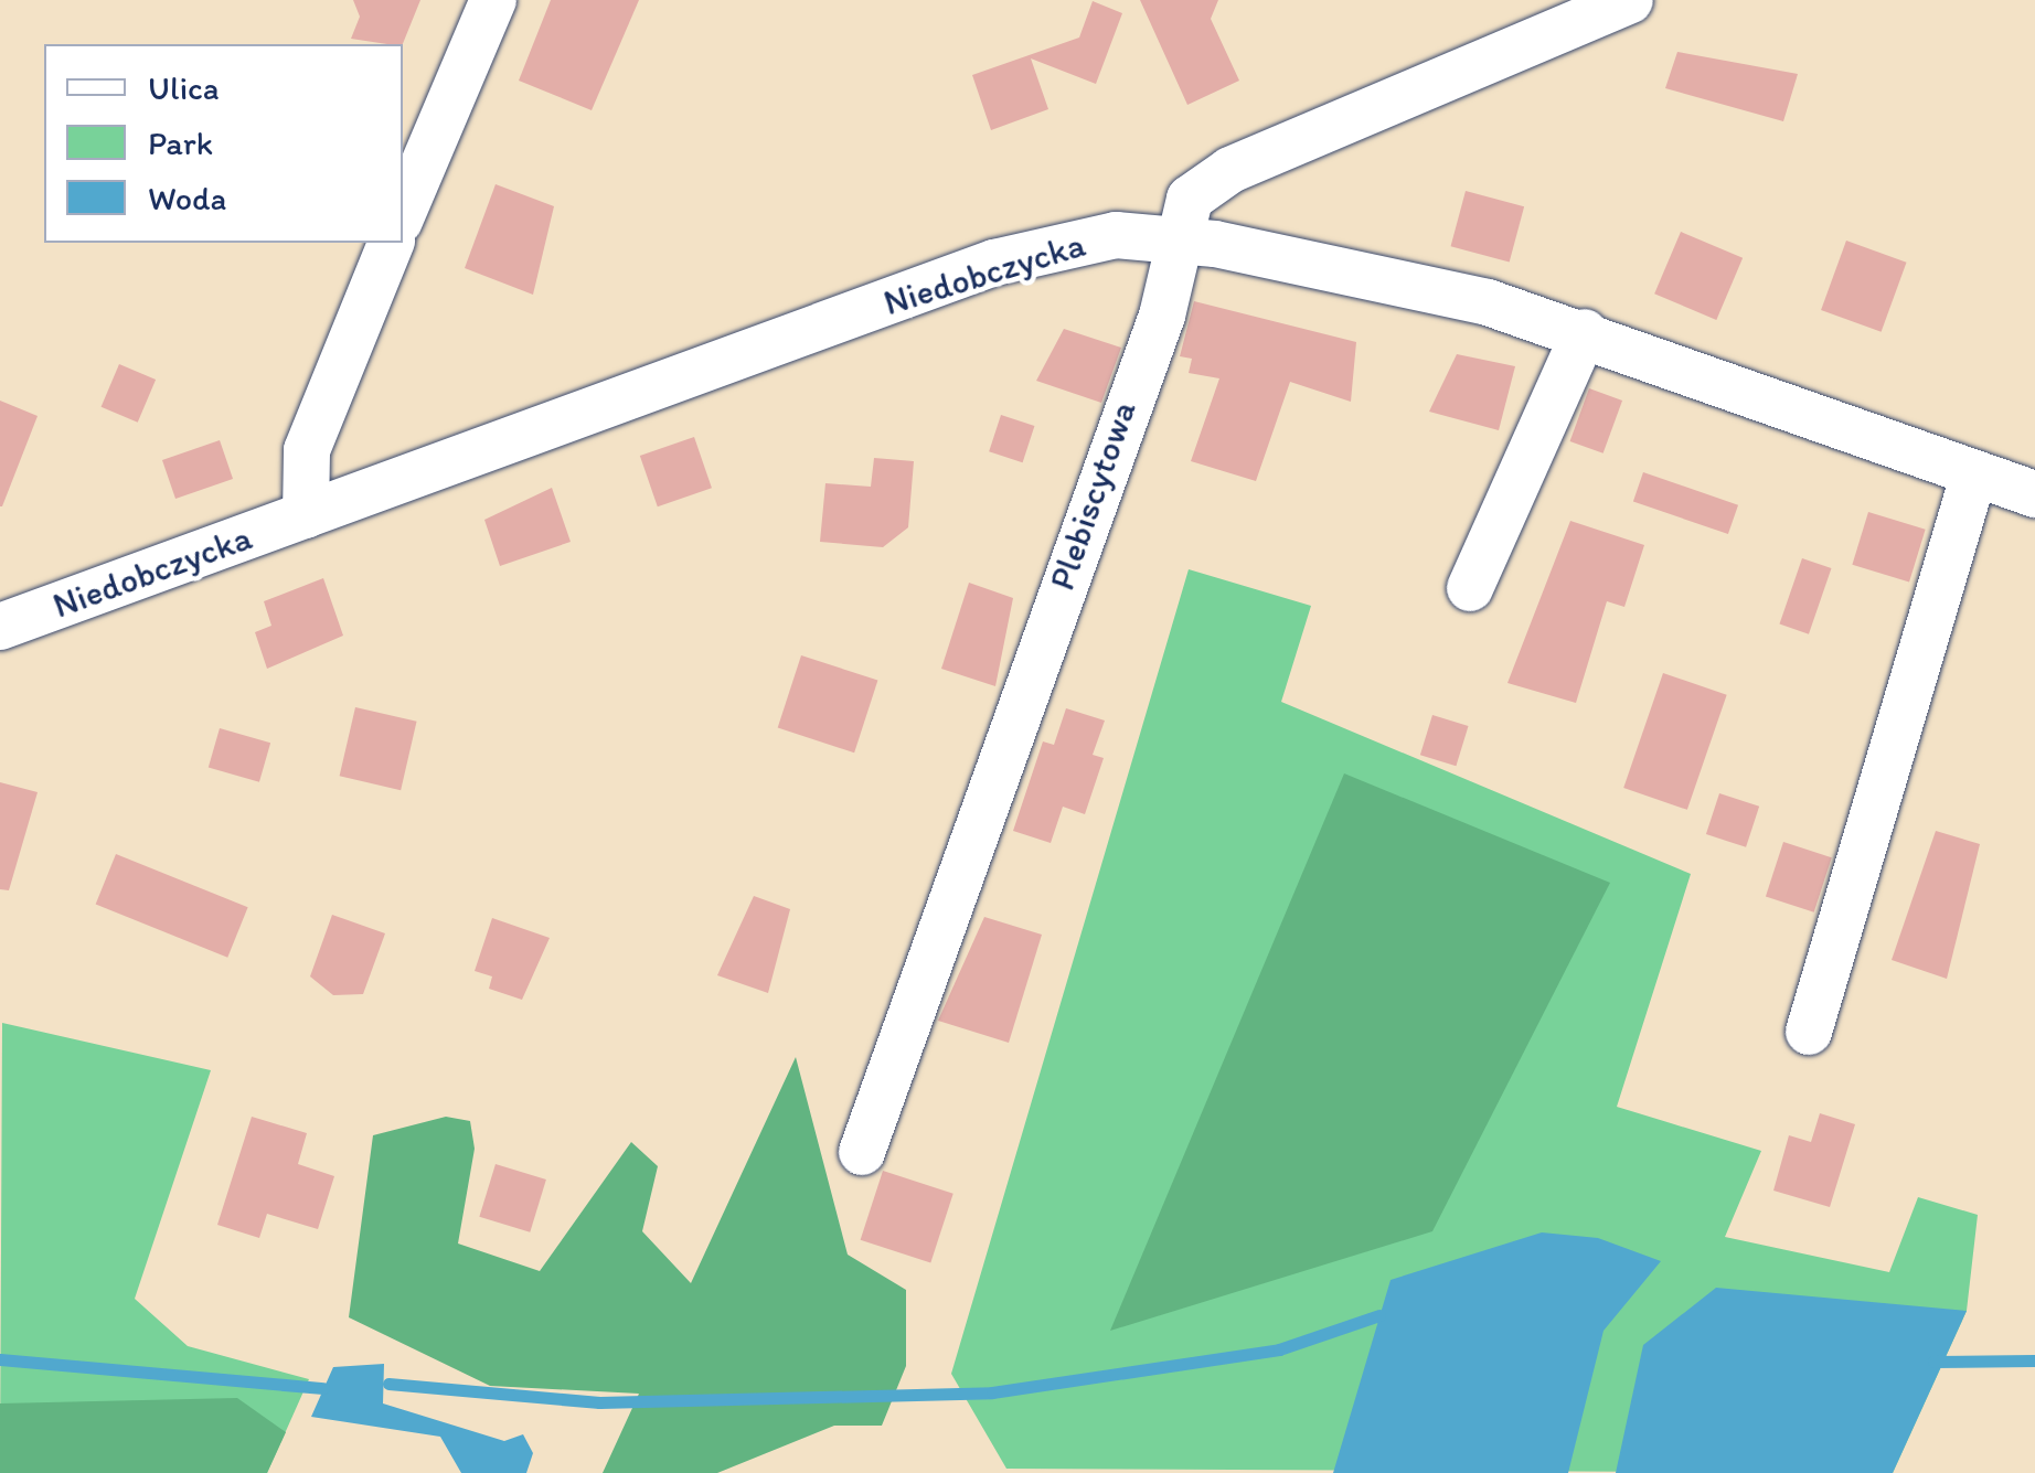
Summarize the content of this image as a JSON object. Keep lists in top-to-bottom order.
{
  "streets": {
    "street": ["Niedobczycka", "Plebiscytowa"]
  },
  "crossings": [
    ["Niedobczycka", "Plebiscytowa"]
  ],
  "legend": ["Ulica", "Park", "Woda"]
}
